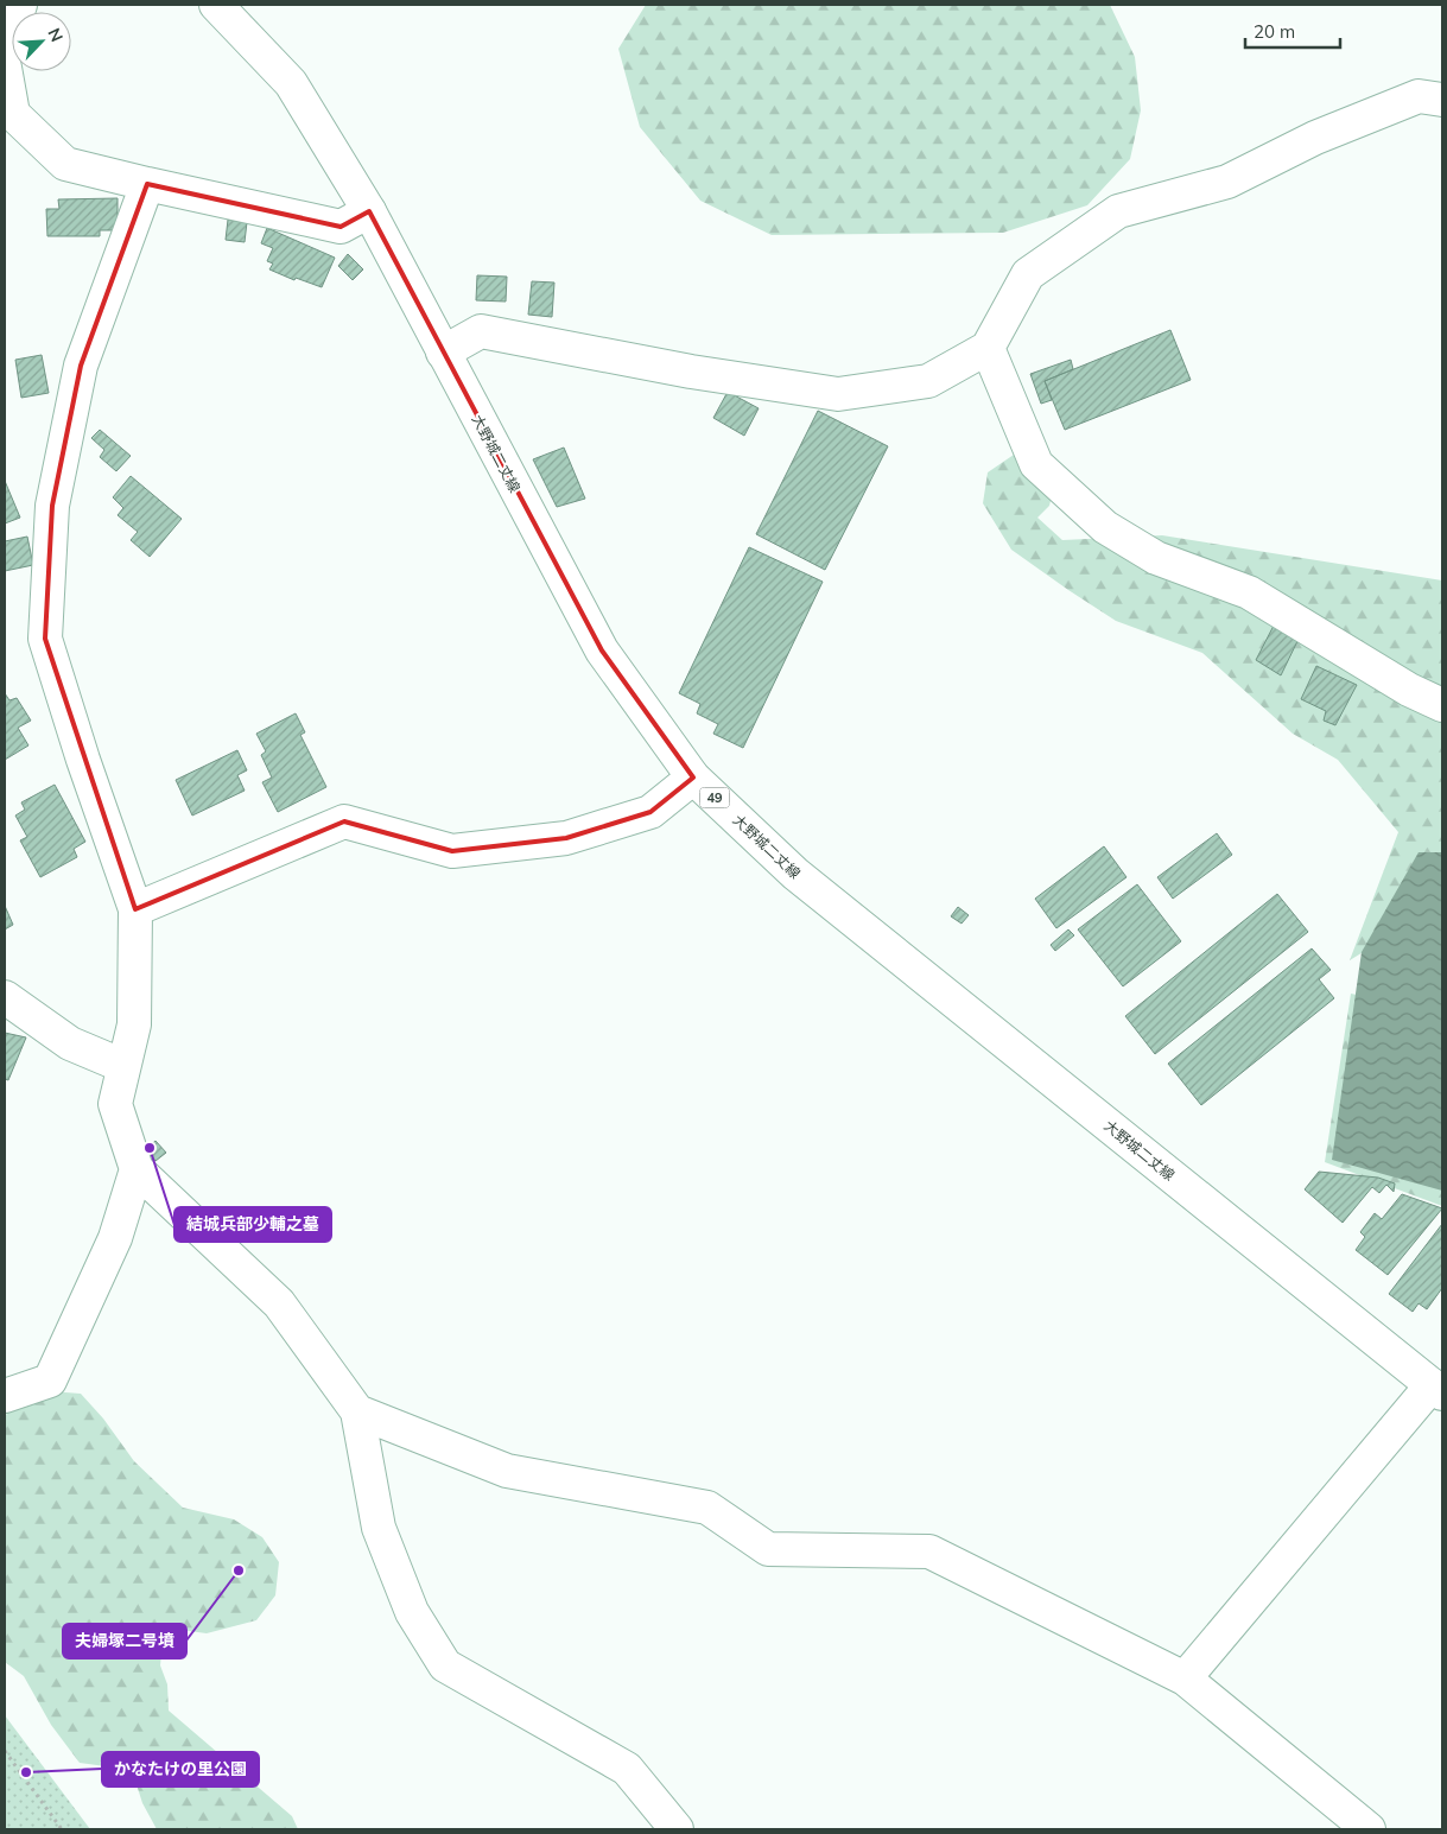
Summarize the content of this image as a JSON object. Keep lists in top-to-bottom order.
{
  "streets": {
    "street": ["大野城二丈線", "49"]
  },
  "places": ["結城兵部少輔之墓", "夫婦塚二号墳", "かなたけの里公園"],
  "scale_bar": "20 m",
  "north": "top right"
}
